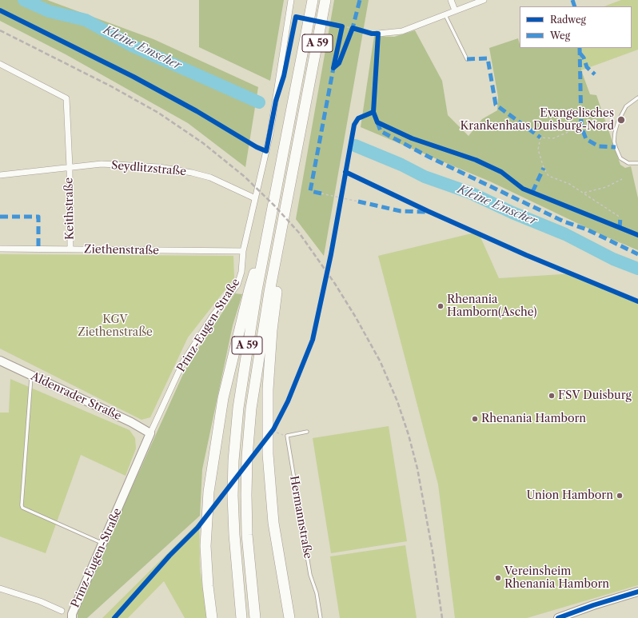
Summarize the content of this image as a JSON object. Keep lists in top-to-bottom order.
{
  "streets": {
    "highway": ["A 59"],
    "street": [
      "Seydlitzstraße",
      "Keithstraße",
      "Ziethenstraße",
      "Prinz-Eugen-Straße",
      "Aldenrader Straße"
    ],
    "lane": ["Hermannstraße"]
  },
  "crossings": [
    ["Seydlitzstraße", "Keithstraße"],
    ["Seydlitzstraße", "Prinz-Eugen-Straße"],
    ["Keithstraße", "Ziethenstraße"],
    ["Ziethenstraße", "Prinz-Eugen-Straße"],
    ["Prinz-Eugen-Straße", "Aldenrader Straße"]
  ],
  "water": ["Kleine Emscher"],
  "parks": ["KGV Ziethenstraße"],
  "places": [
    "Evangelisches Krankenhaus Duisburg-Nord",
    "Rhenania Hamborn(Asche)",
    "FSV Duisburg",
    "Rhenania Hamborn",
    "Union Hamborn",
    "Vereinsheim Rhenania Hamborn"
  ],
  "legend": ["Radweg", "Weg"]
}
